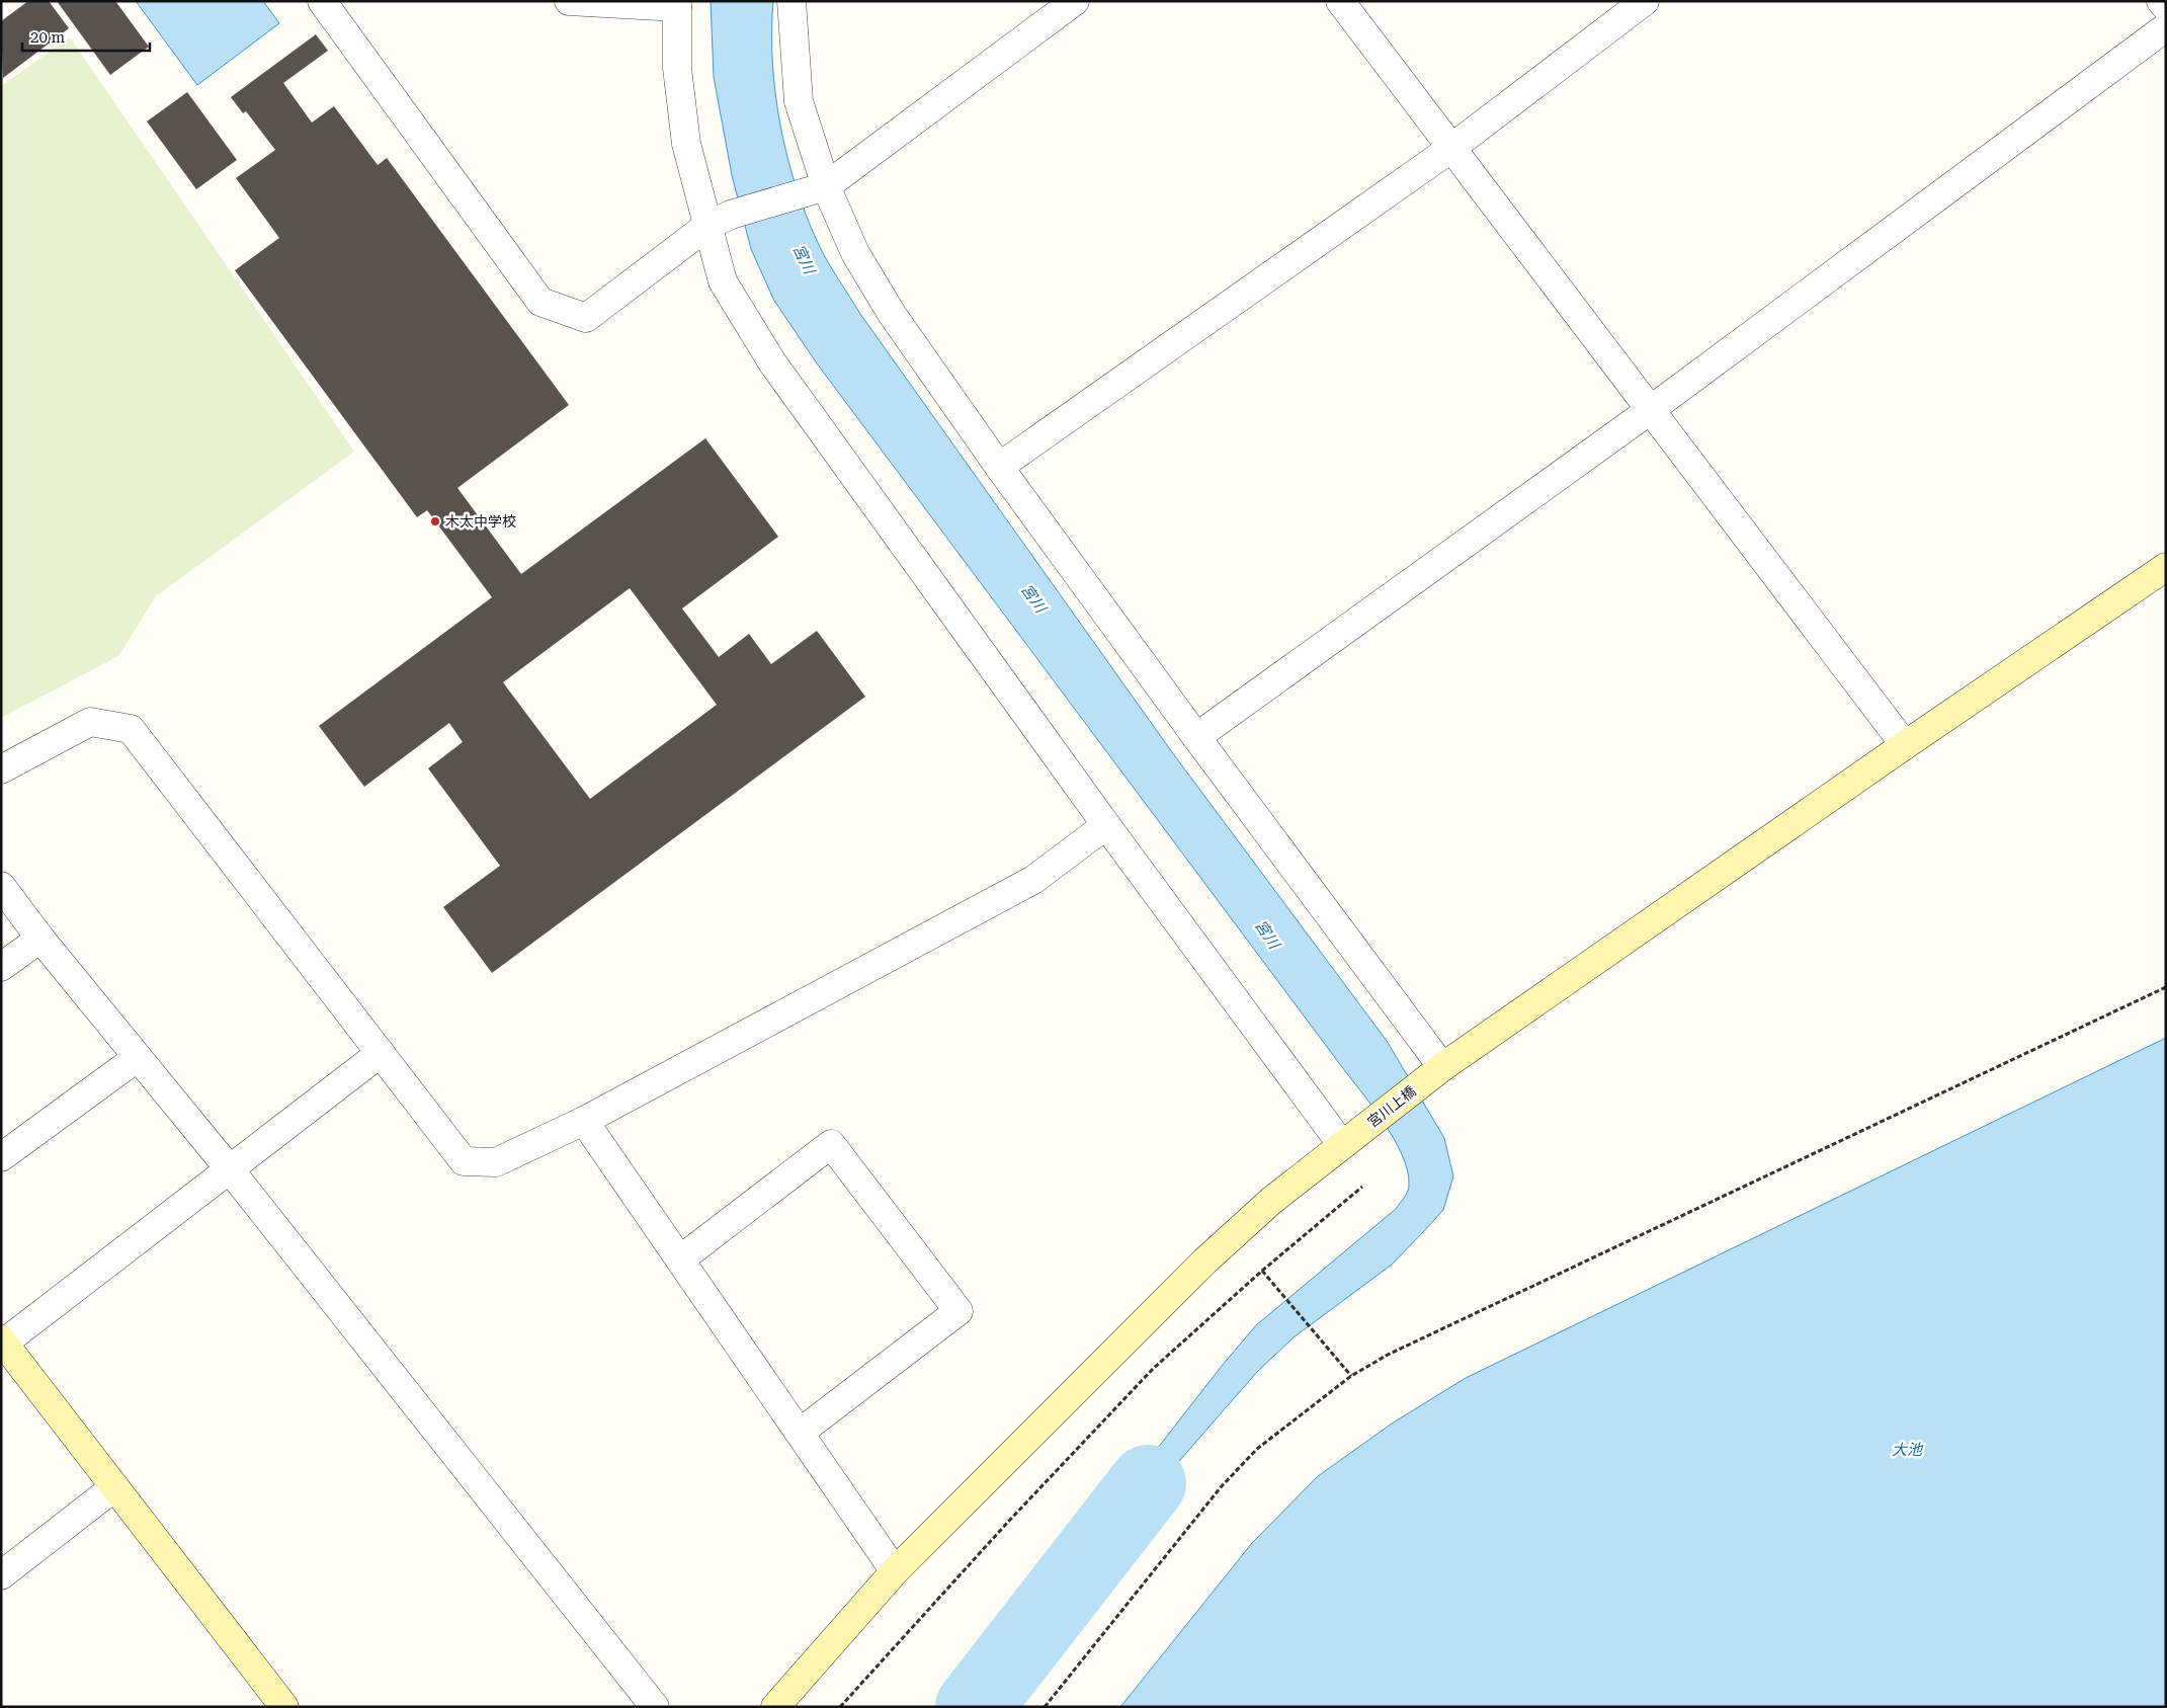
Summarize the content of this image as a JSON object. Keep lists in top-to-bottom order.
{
  "streets": {
    "street": ["宮川上橋"]
  },
  "water": ["宮川", "大池"],
  "places": ["木太中学校"],
  "scale_bar": "20 m"
}
